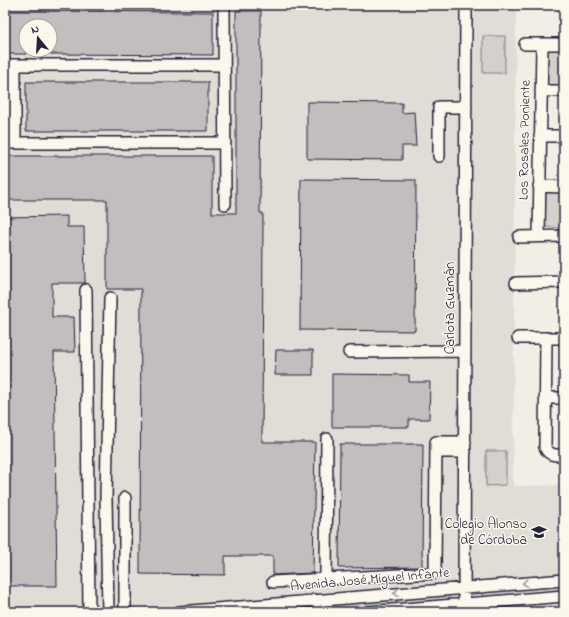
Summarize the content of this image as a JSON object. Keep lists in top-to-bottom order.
{
  "streets": {
    "street": ["Los Rosales Poniente", "Carlota Guzmán", "Avenida José Miguel Infante"]
  },
  "crossings": [
    ["Carlota Guzmán", "Avenida José Miguel Infante"]
  ],
  "places": {
    "school or university": ["Colegio Alonso de Córdoba"]
  },
  "north": "top"
}
